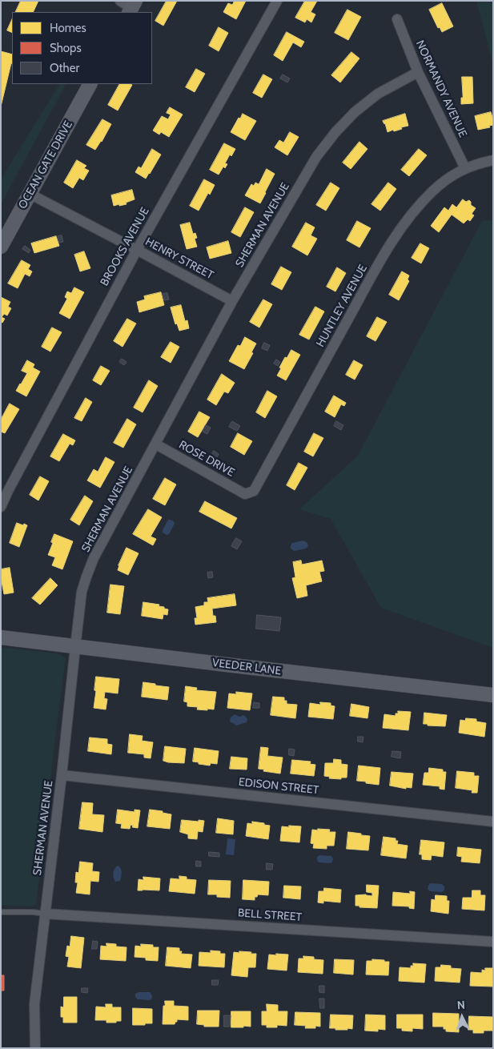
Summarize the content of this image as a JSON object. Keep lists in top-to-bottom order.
{
  "streets": {
    "street": [
      "NORMANDY AVENUE",
      "OCEAN GATE DRIVE",
      "SHERMAN AVENUE",
      "BROOKS AVENUE",
      "HENRY STREET",
      "HUNTLEY AVENUE",
      "ROSE DRIVE",
      "VEEDER LANE",
      "EDISON STREET",
      "BELL STREET"
    ]
  },
  "crossings": [
    ["NORMANDY AVENUE", "SHERMAN AVENUE"],
    ["NORMANDY AVENUE", "HUNTLEY AVENUE"],
    ["OCEAN GATE DRIVE", "HENRY STREET"],
    ["SHERMAN AVENUE", "HENRY STREET"],
    ["SHERMAN AVENUE", "ROSE DRIVE"],
    ["SHERMAN AVENUE", "VEEDER LANE"],
    ["SHERMAN AVENUE", "EDISON STREET"],
    ["SHERMAN AVENUE", "BELL STREET"],
    ["BROOKS AVENUE", "HENRY STREET"],
    ["HUNTLEY AVENUE", "ROSE DRIVE"]
  ],
  "legend": ["Homes", "Shops", "Other"],
  "north": "top"
}
